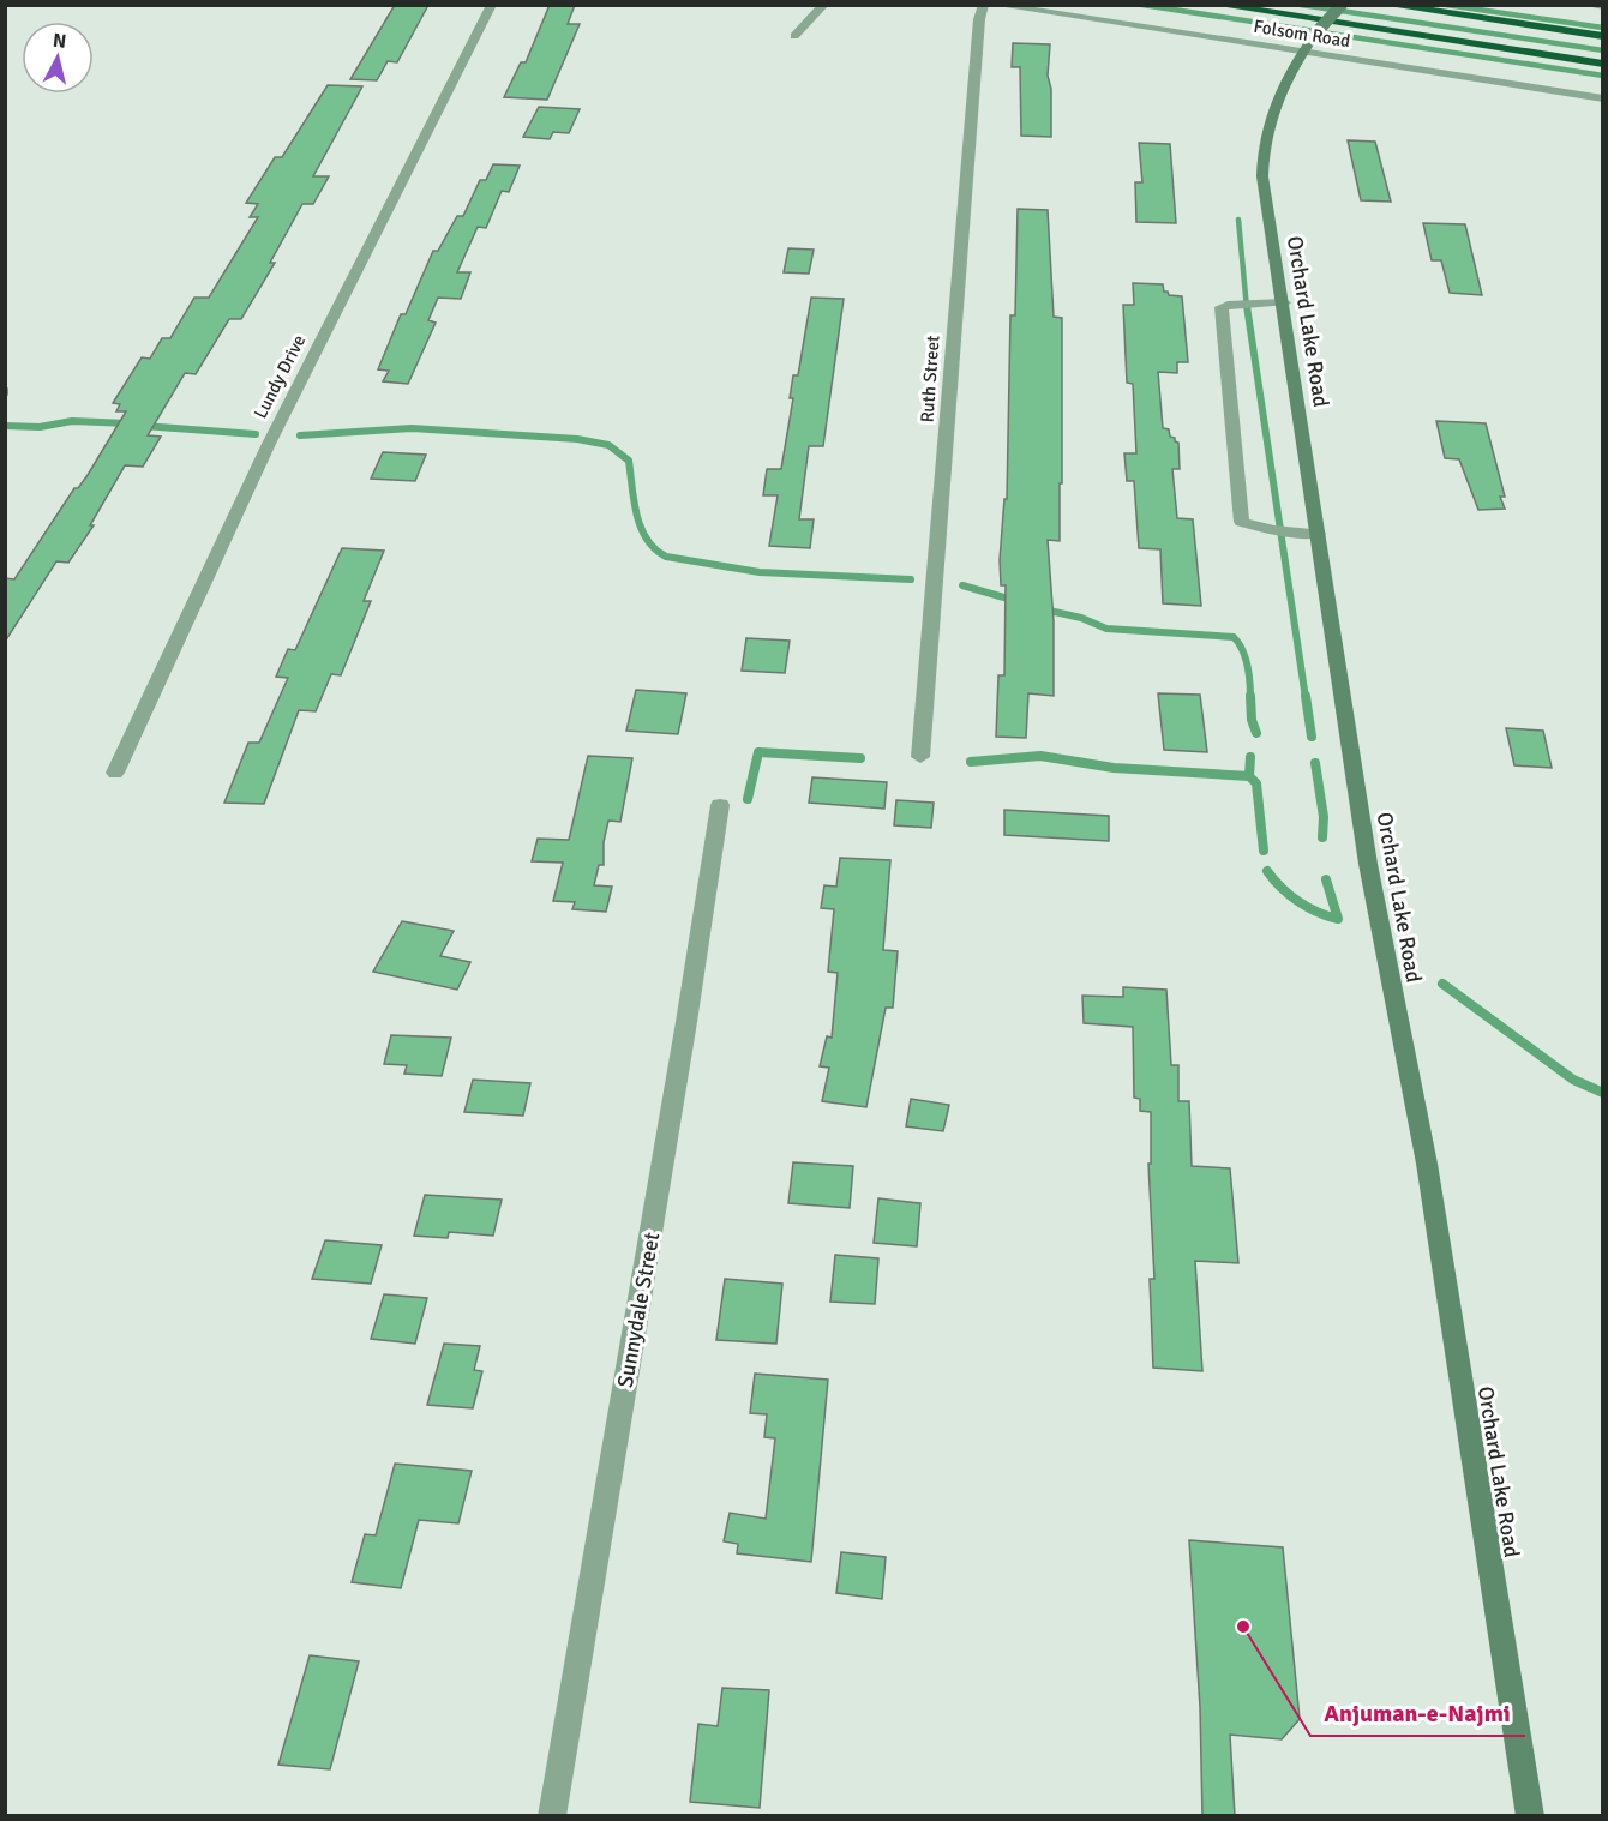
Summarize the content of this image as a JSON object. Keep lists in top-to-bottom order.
{
  "streets": {
    "main road": ["Orchard Lake Road"],
    "street": [
      "Folsom Road",
      "Lundy Drive",
      "Ruth Street",
      "Sunnydale Street"
    ]
  },
  "crossings": [
    ["Folsom Road", "Orchard Lake Road"]
  ],
  "places": ["Anjuman-e-Najmi"],
  "north": "top"
}
